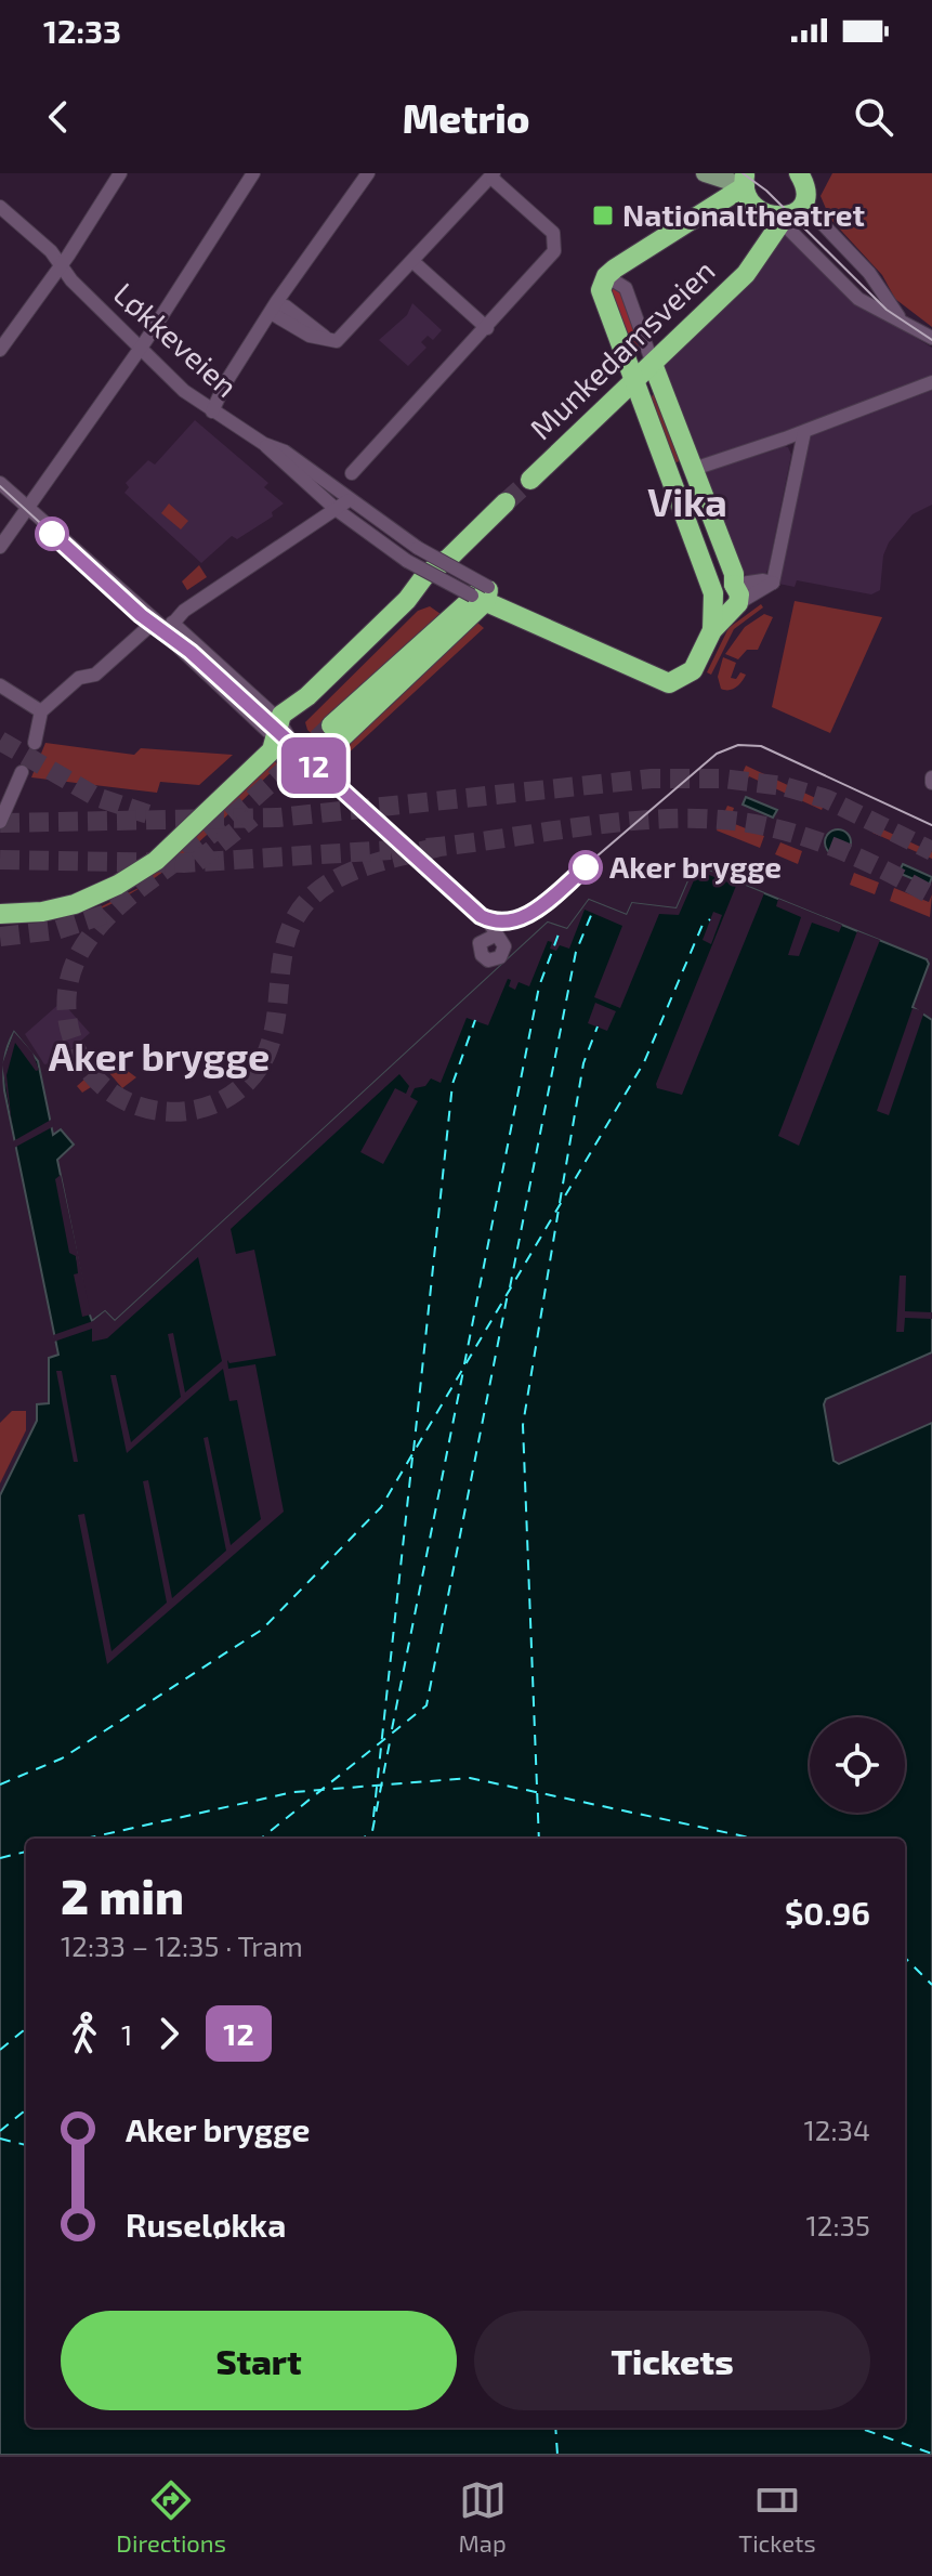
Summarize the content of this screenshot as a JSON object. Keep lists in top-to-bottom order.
{
  "streets": {
    "highway": ["Munkedamsveien"],
    "street": ["Løkkeveien"]
  },
  "districts": ["Vika", "Aker brygge"],
  "places": {
    "transit": ["Nationaltheatret"],
    "other": ["Aker brygge"]
  },
  "lines": ["tram line 12"],
  "page": {
    "status": "12:33",
    "header": "Metrio",
    "on_map": "12",
    "heading": ["2 min", "12:33 – 12:35 · Tram", "$0.96"],
    "legs": ["1", "12"],
    "list": [
      {
        "name": "Aker brygge",
        "value": "12:34"
      },
      {
        "name": "Ruseløkka",
        "value": "12:35"
      }
    ],
    "buttons": ["Start", "Tickets"],
    "tabs": ["Directions", "Map", "Tickets"]
  }
}
